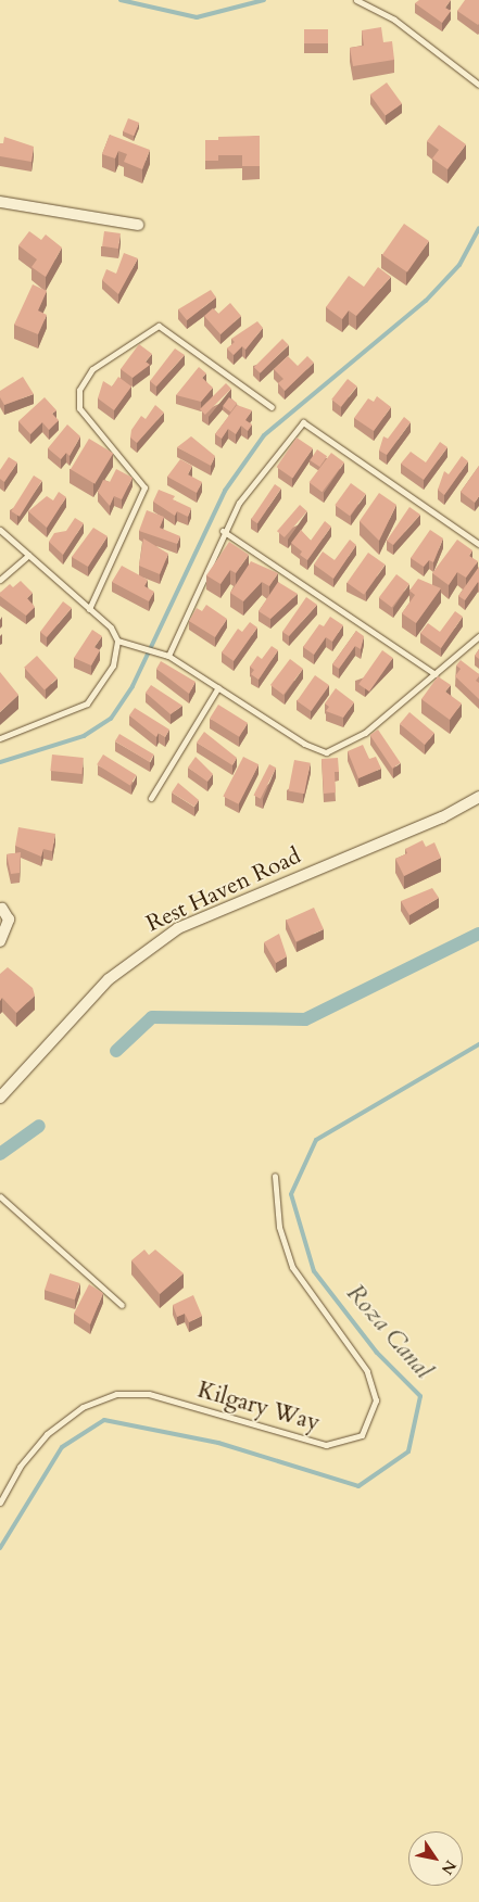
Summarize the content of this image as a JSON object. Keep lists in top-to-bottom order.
{
  "streets": {
    "street": ["Rest Haven Road"],
    "lane": ["Kilgary Way"]
  },
  "water": ["Roza Canal"],
  "north": "bottom right"
}
